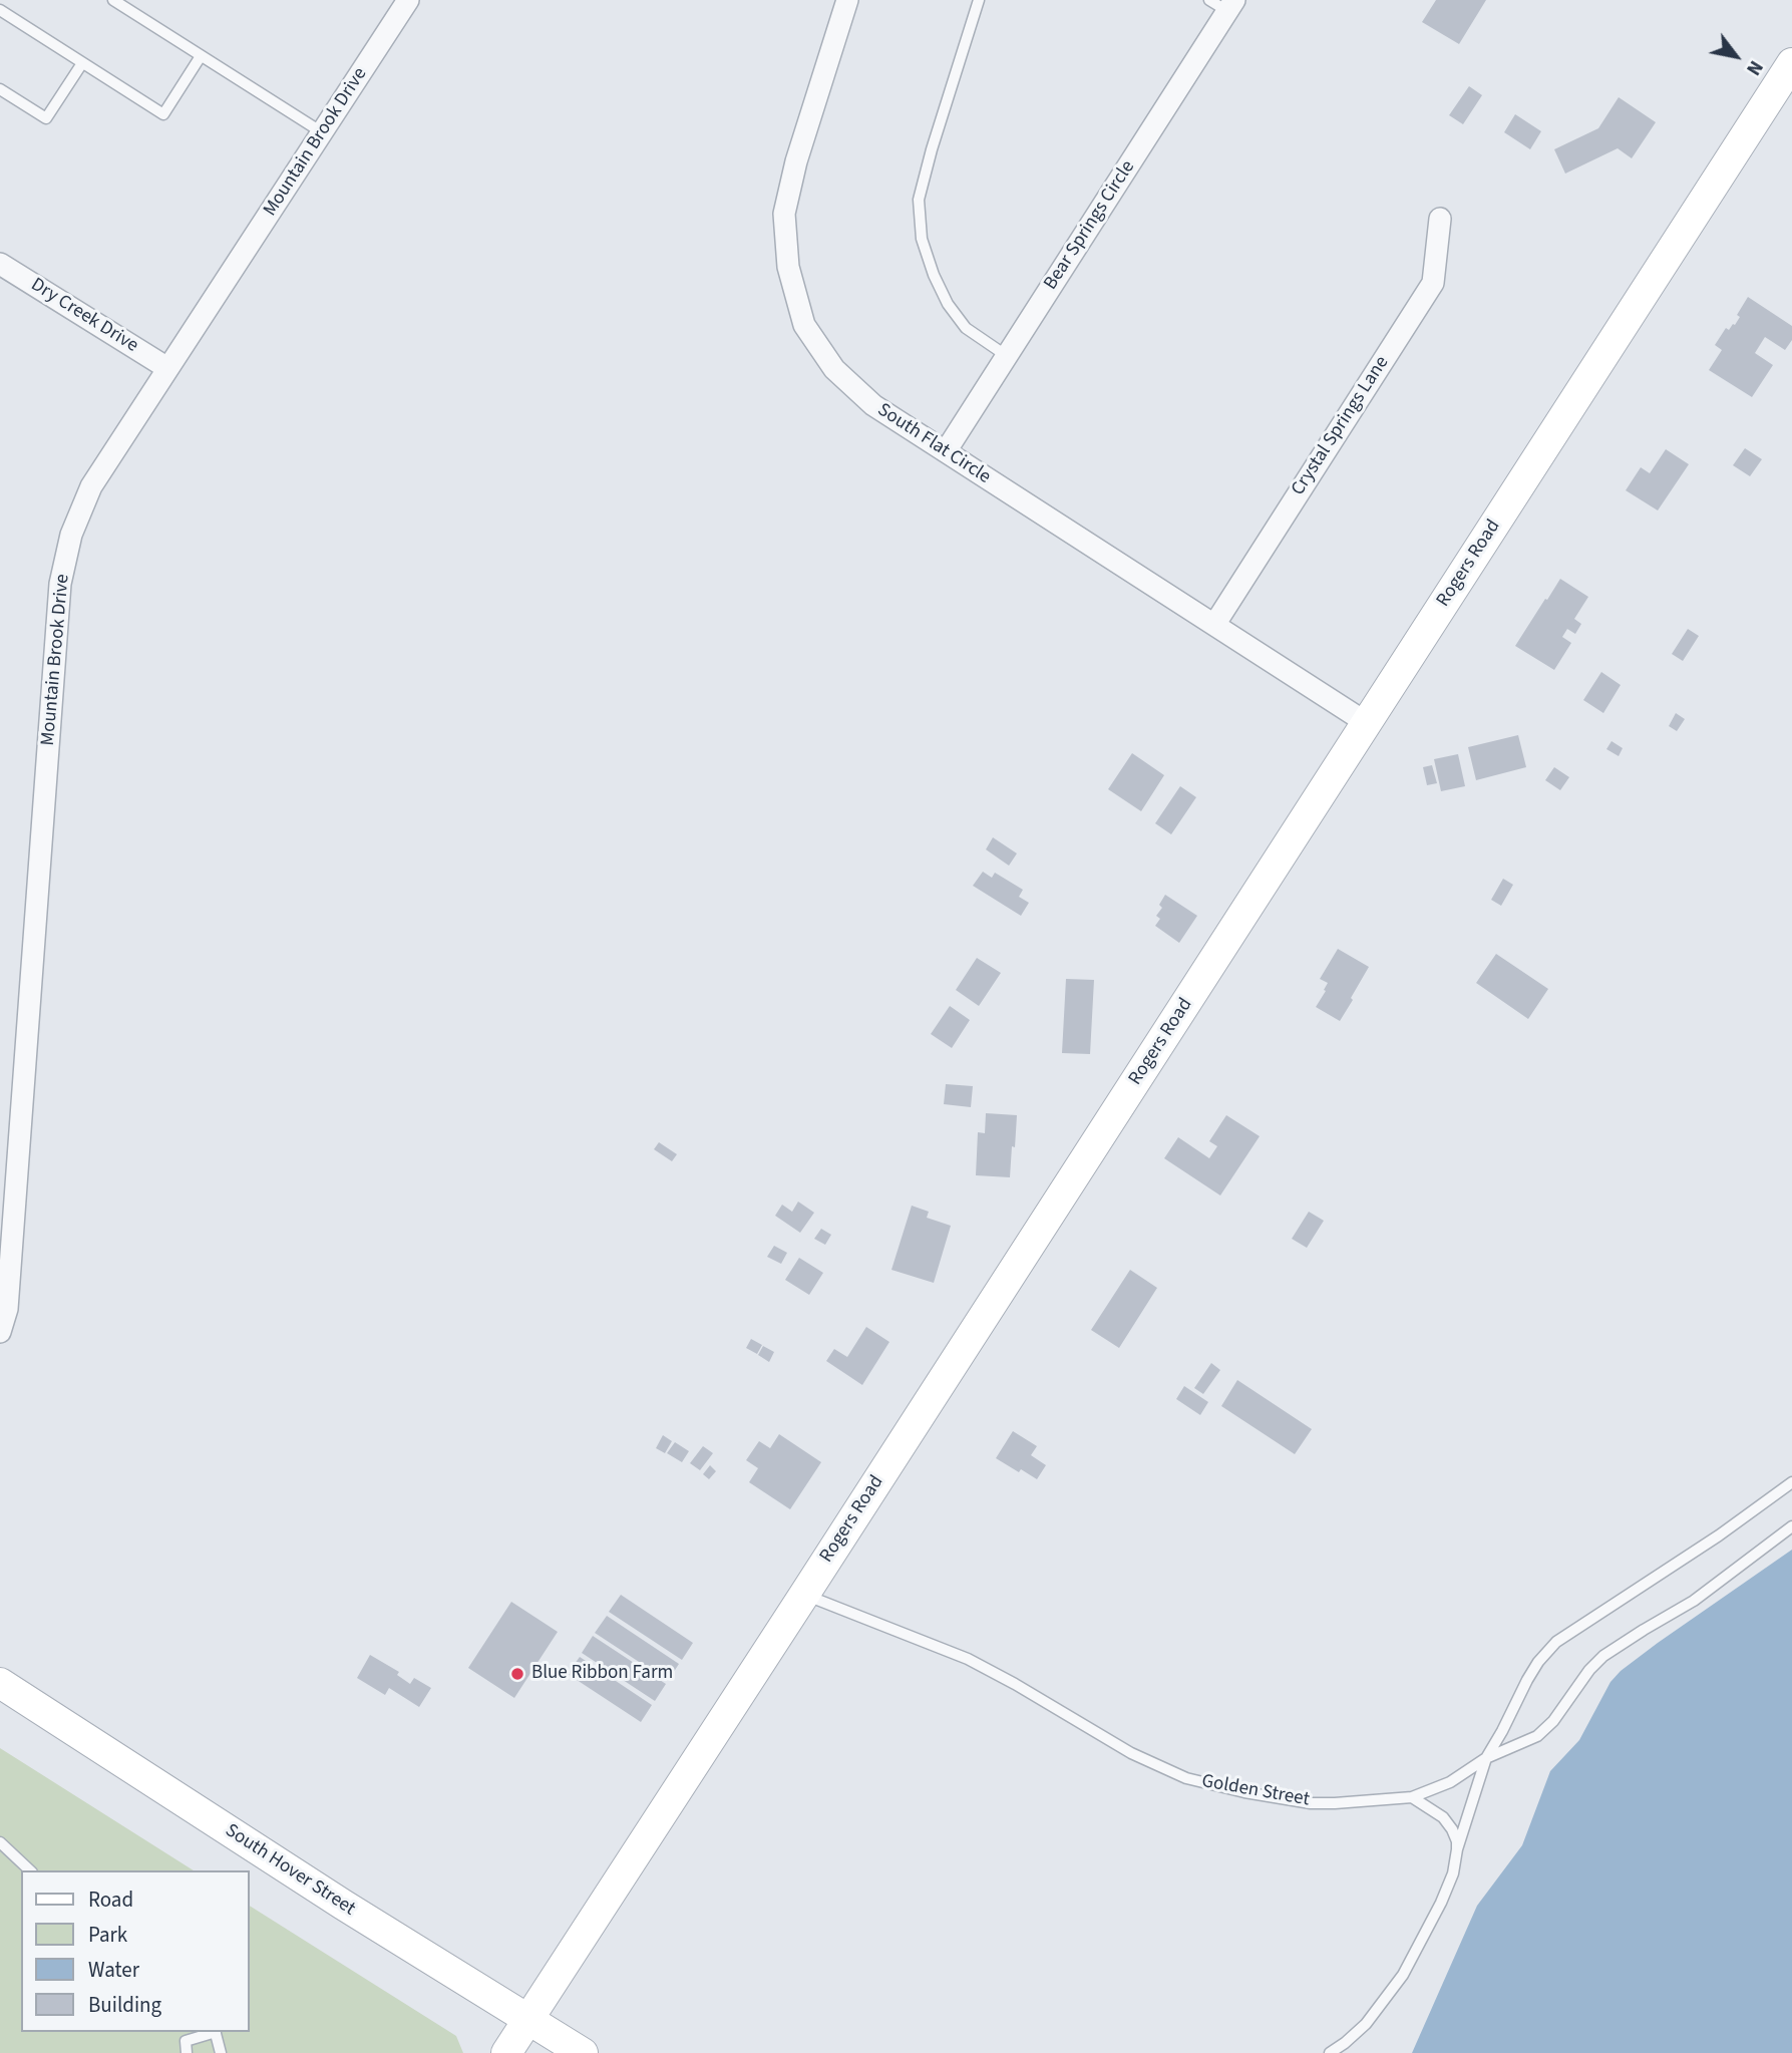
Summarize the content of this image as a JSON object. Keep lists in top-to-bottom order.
{
  "streets": {
    "street": [
      "Mountain Brook Drive",
      "Bear Springs Circle",
      "Dry Creek Drive",
      "Crystal Springs Lane",
      "South Flat Circle",
      "Rogers Road",
      "South Hover Street"
    ],
    "lane": ["Golden Street"]
  },
  "crossings": [
    ["Mountain Brook Drive", "Dry Creek Drive"],
    ["Bear Springs Circle", "South Flat Circle"],
    ["Crystal Springs Lane", "South Flat Circle"],
    ["South Flat Circle", "Rogers Road"],
    ["Rogers Road", "Golden Street"],
    ["Rogers Road", "South Hover Street"]
  ],
  "places": ["Blue Ribbon Farm"],
  "legend": [
    "Road",
    "Park",
    "Water",
    "Building"
  ],
  "north": "bottom right"
}
